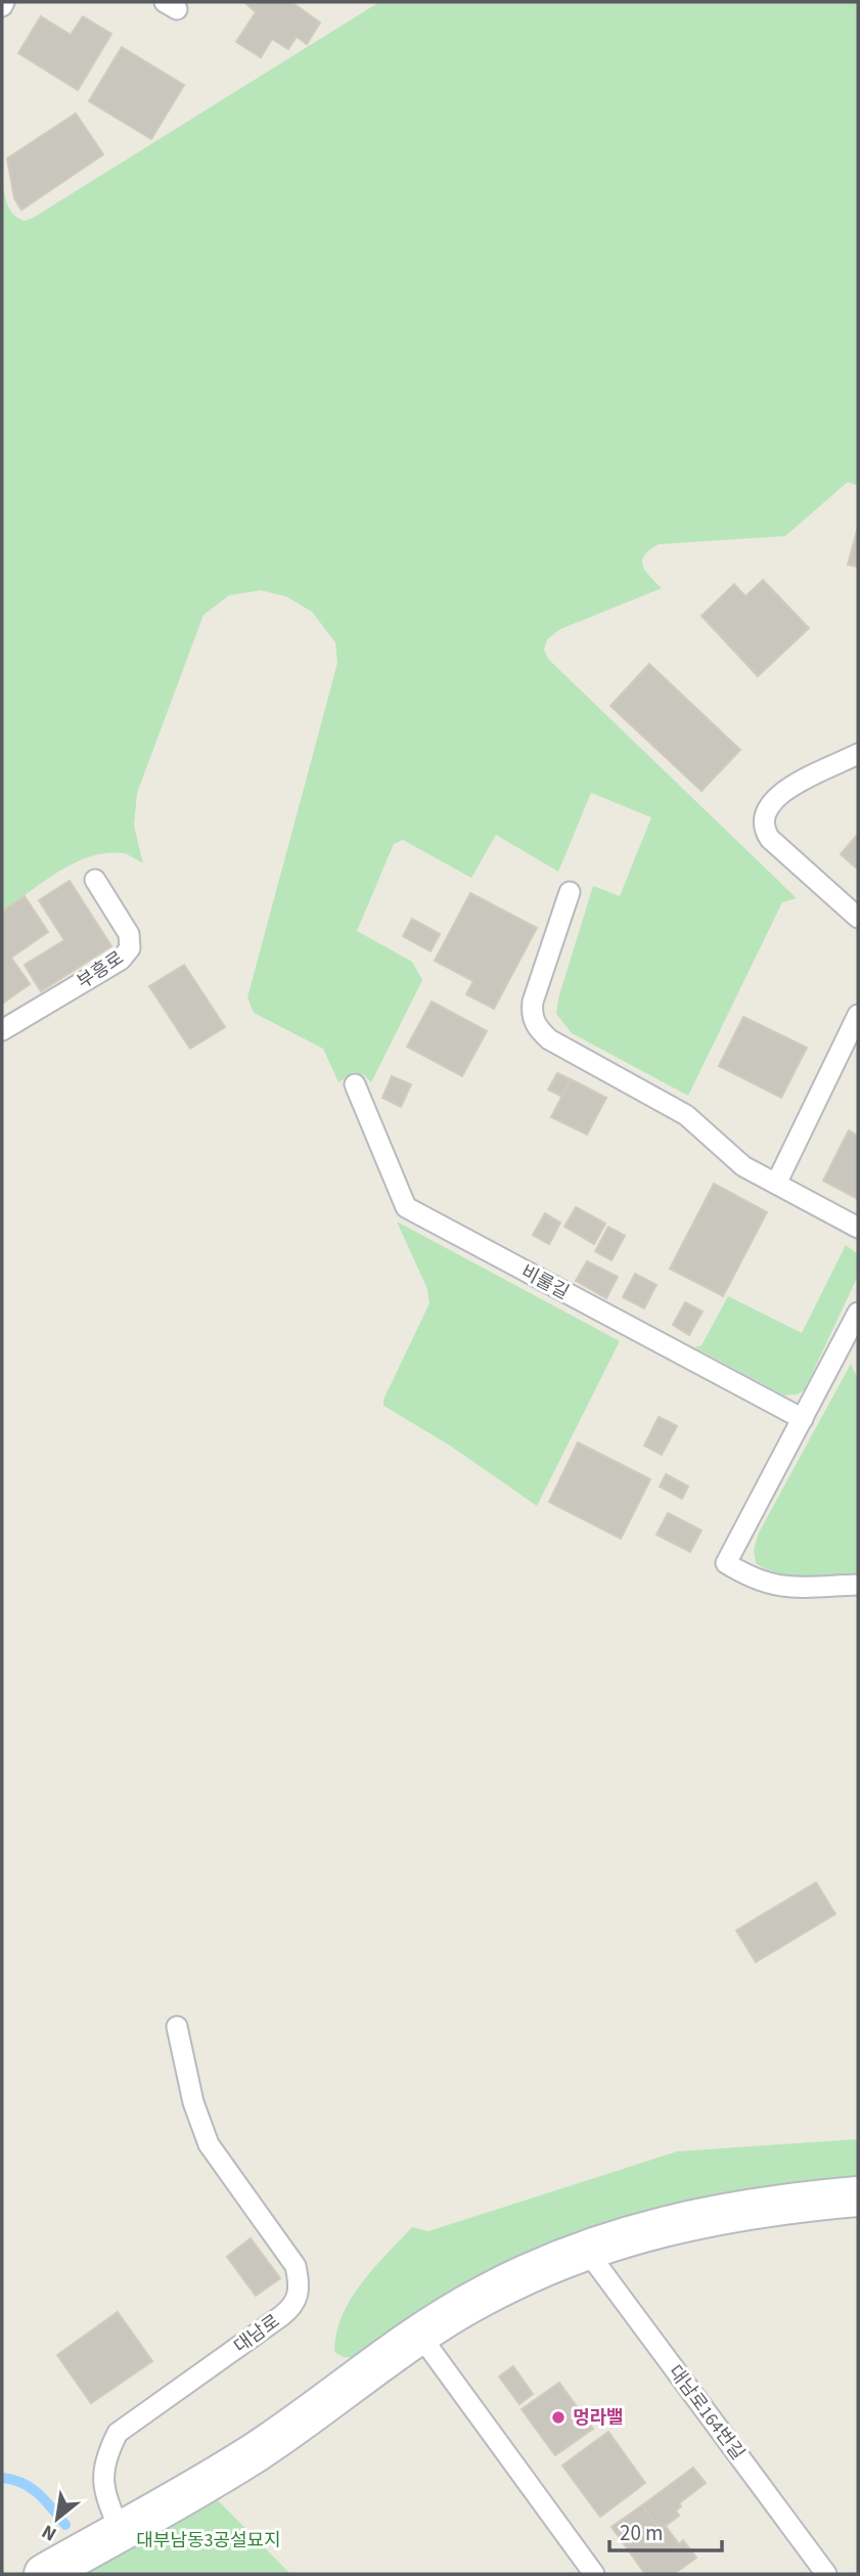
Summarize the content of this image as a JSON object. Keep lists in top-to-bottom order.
{
  "streets": {
    "lane": [
      "부흥로",
      "비룰길",
      "대남로",
      "대남로164번길"
    ]
  },
  "parks": ["대부남동3공설묘지"],
  "places": ["멍라밸"],
  "scale_bar": "20 m",
  "north": "bottom left"
}
